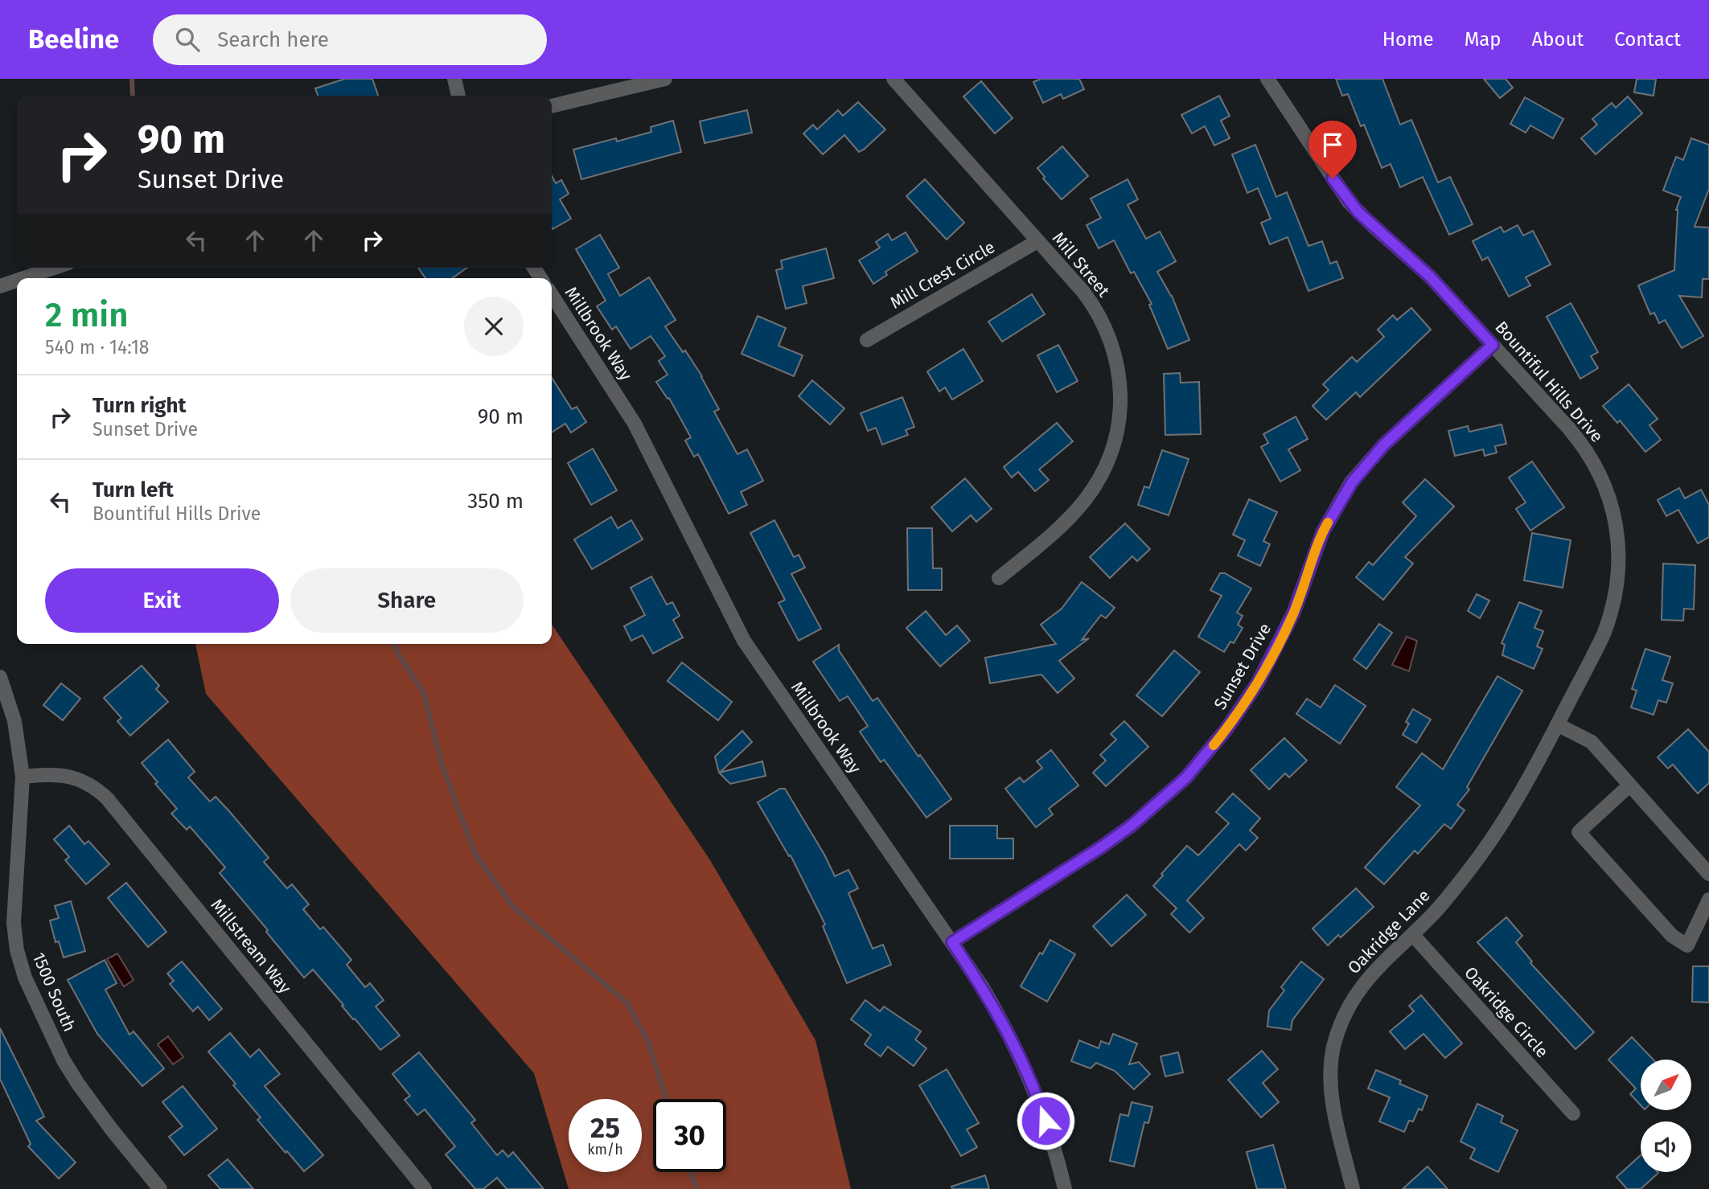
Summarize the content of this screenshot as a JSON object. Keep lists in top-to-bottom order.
{
  "streets": {
    "street": [
      "Mill Street",
      "Mill Crest Circle",
      "Millbrook Way",
      "Bountiful Hills Drive",
      "Sunset Drive",
      "Oakridge Lane",
      "Millstream Way",
      "1500 South",
      "Oakridge Circle"
    ]
  },
  "crossings": [
    ["Mill Street", "Mill Crest Circle"],
    ["Millbrook Way", "Sunset Drive"],
    ["Bountiful Hills Drive", "Sunset Drive"],
    ["Bountiful Hills Drive", "Oakridge Lane"],
    ["Oakridge Lane", "Oakridge Circle"],
    ["Millstream Way", "1500 South"]
  ],
  "north": "top right",
  "page": {
    "header": "Beeline",
    "search": "Search here",
    "nav": [
      "Home",
      "Map",
      "About",
      "Contact"
    ],
    "turn": ["90 m", "Sunset Drive"],
    "heading": ["2 min", "540 m · 14:18"],
    "list": [
      {
        "name": "Turn right",
        "note": "Sunset Drive",
        "value": "90 m"
      },
      {
        "name": "Turn left",
        "note": "Bountiful Hills Drive",
        "value": "350 m"
      }
    ],
    "buttons": ["Exit", "Share"],
    "speed": "25 km/h",
    "limit": "30"
  }
}
